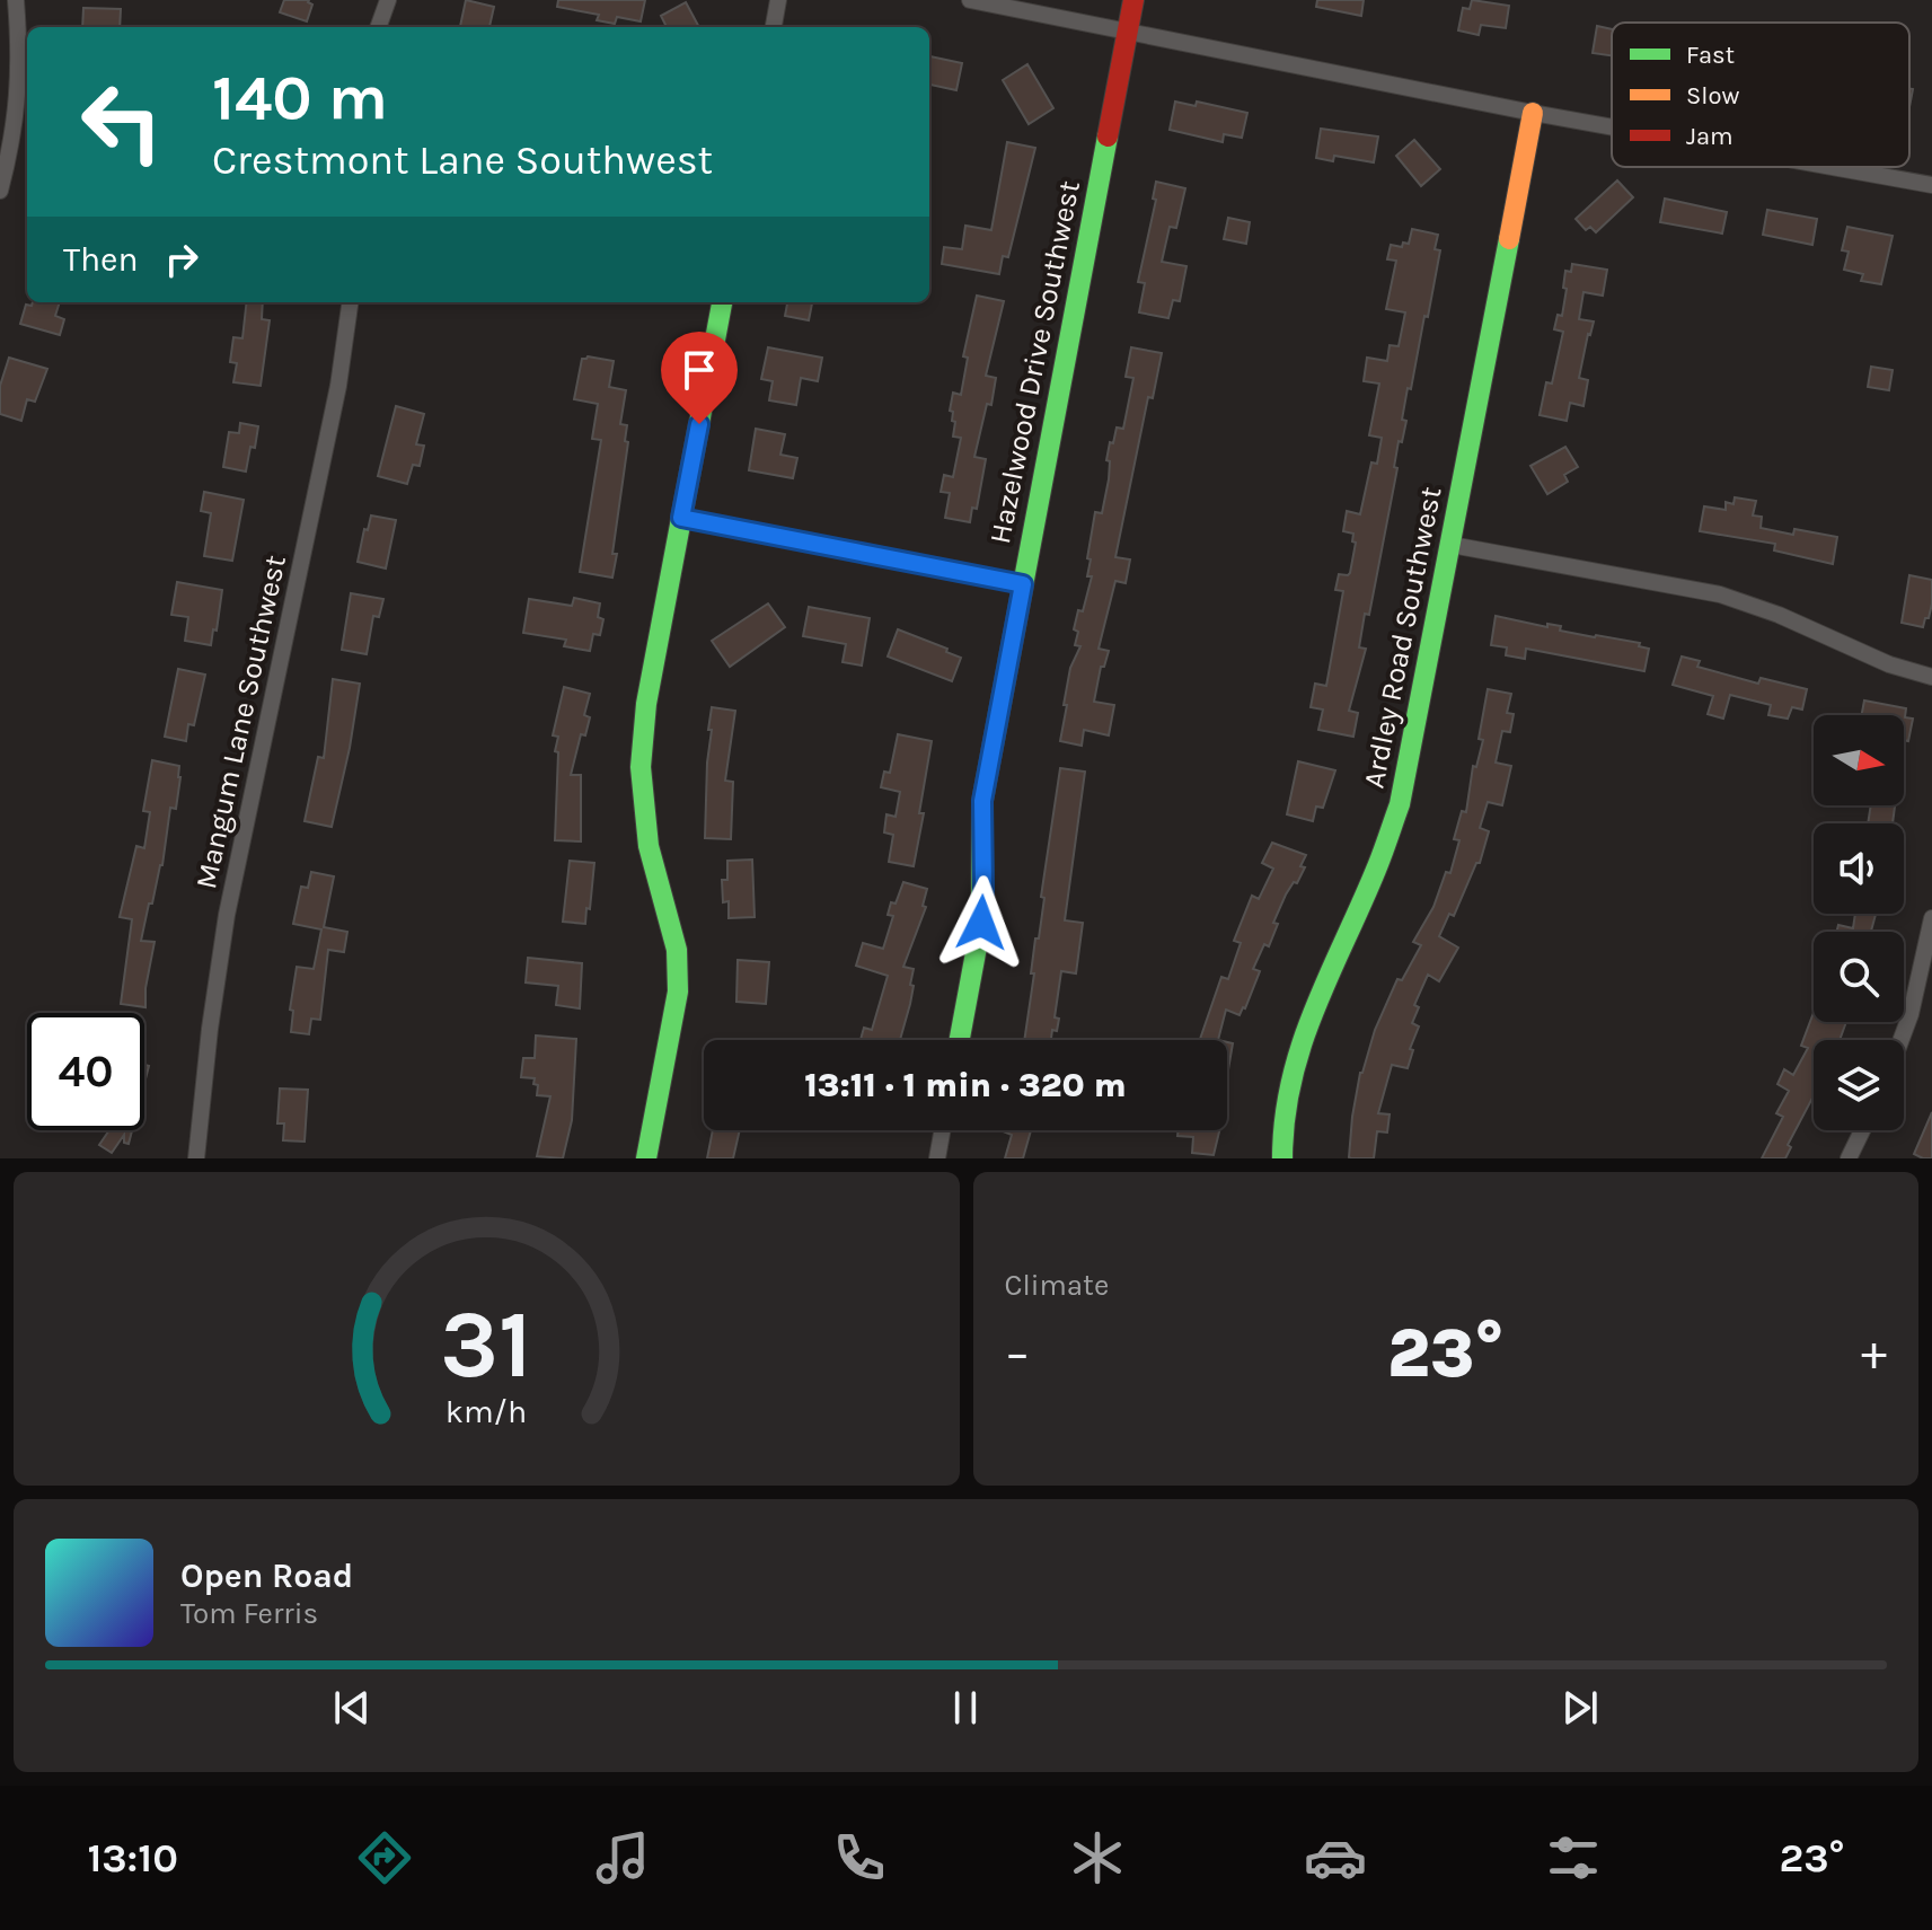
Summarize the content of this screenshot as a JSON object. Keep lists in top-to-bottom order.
{
  "streets": {
    "street": ["Hazelwood Drive Southwest", "Ardley Road Southwest", "Mangum Lane Southwest"]
  },
  "legend": ["Fast", "Slow", "Jam"],
  "north": "right",
  "page": {
    "turn": ["140 m", "Crestmont Lane Southwest"],
    "then": "Then",
    "limit": "40",
    "trip": "13:11 · 1 min · 320 m",
    "tile": "Climate",
    "heat": ["−", "23°", "+"],
    "song": ["Open Road", "Tom Ferris"],
    "tabs": ["13:10", "23°"],
    "gauge": ["31", "km/h"]
  }
}
